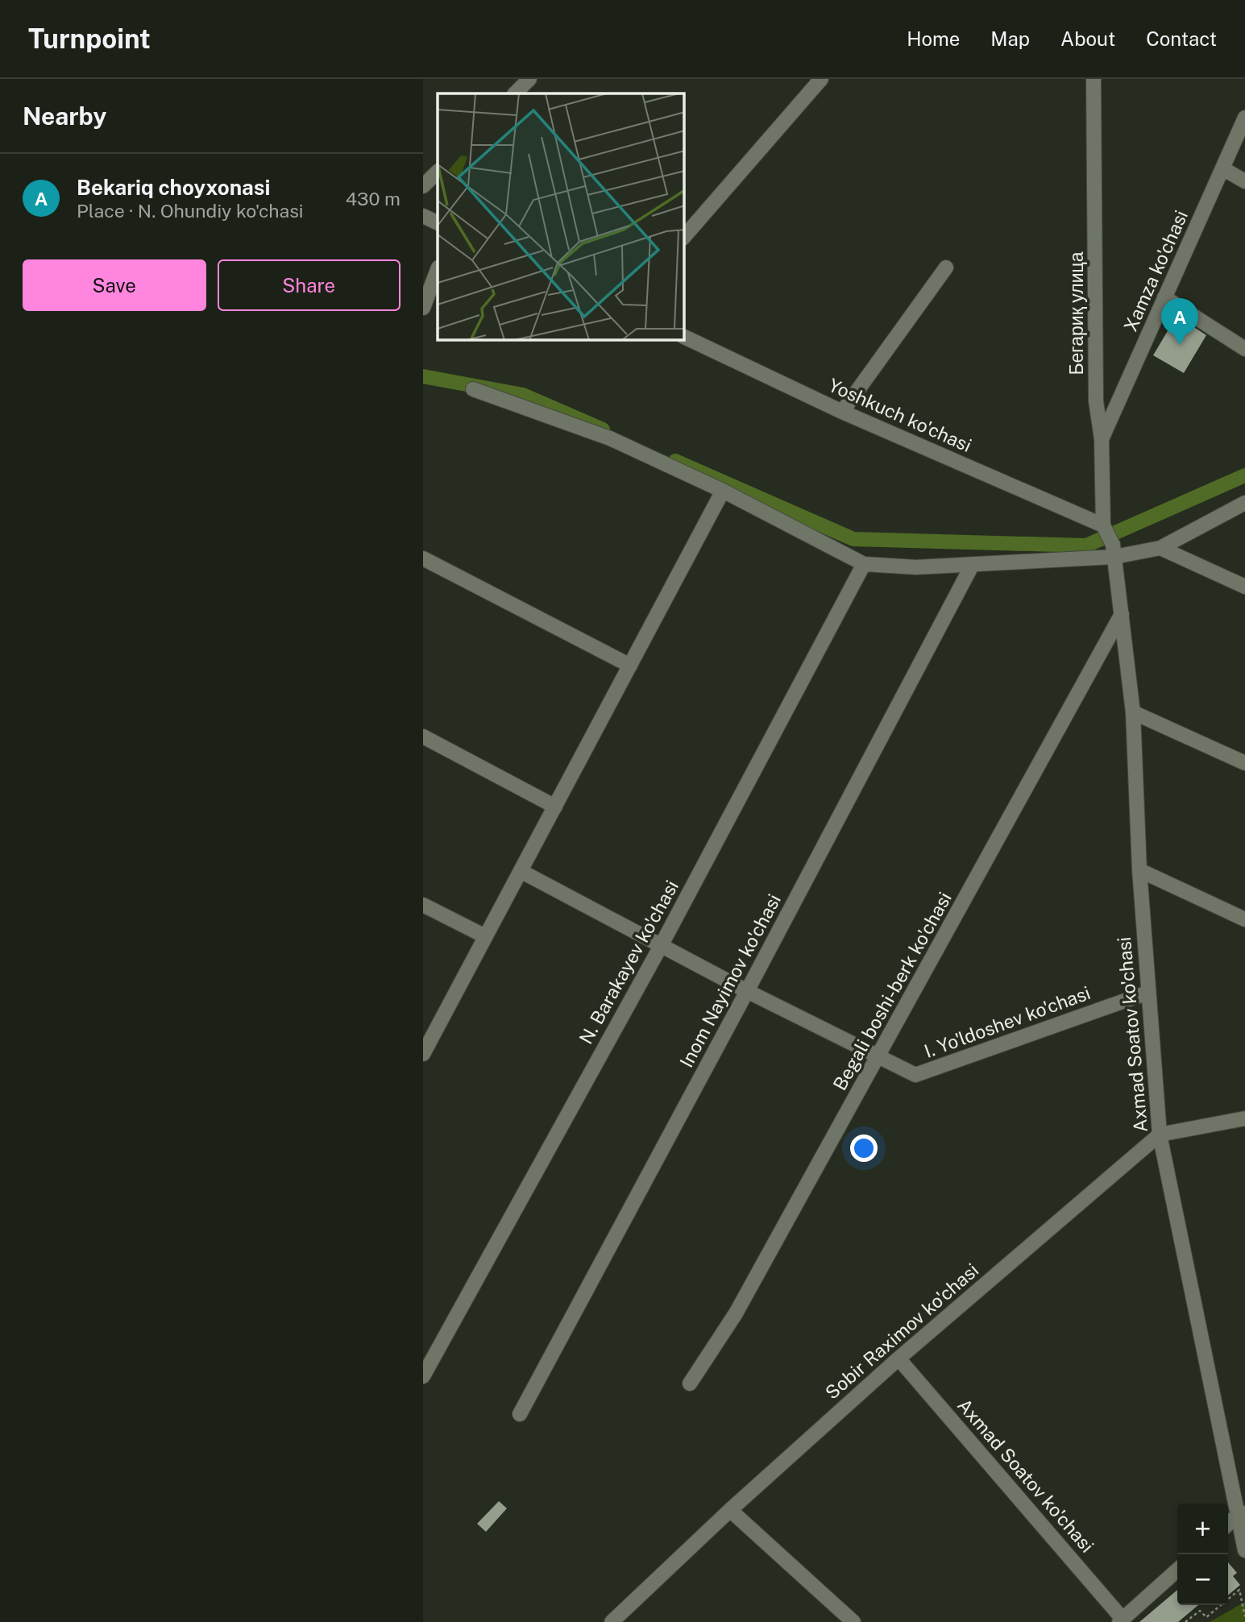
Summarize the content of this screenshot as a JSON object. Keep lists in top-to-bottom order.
{
  "streets": {
    "street": [
      "Xamza ko'chasi",
      "Бегариқ улица",
      "Yoshkuch ko'chasi",
      "N. Barakayev ko'chasi",
      "Inom Nayimov ko'chasi",
      "Begali boshi-berk ko'chasi",
      "I. Yo'ldoshev ko'chasi",
      "Axmad Soatov ko'chasi",
      "Sobir Raximov ko'chasi"
    ]
  },
  "crossings": [
    ["Xamza ko'chasi", "Бегариқ улица"],
    ["Бегариқ улица", "Yoshkuch ko'chasi"],
    ["Бегариқ улица", "Axmad Soatov ko'chasi"],
    ["Yoshkuch ko'chasi", "Axmad Soatov ko'chasi"],
    ["N. Barakayev ko'chasi", "I. Yo'ldoshev ko'chasi"],
    ["Inom Nayimov ko'chasi", "I. Yo'ldoshev ko'chasi"],
    ["Begali boshi-berk ko'chasi", "I. Yo'ldoshev ko'chasi"],
    ["Begali boshi-berk ko'chasi", "Axmad Soatov ko'chasi"],
    ["I. Yo'ldoshev ko'chasi", "Axmad Soatov ko'chasi"],
    ["Axmad Soatov ko'chasi", "Sobir Raximov ko'chasi"]
  ],
  "page": {
    "header": "Turnpoint",
    "nav": [
      "Home",
      "Map",
      "About",
      "Contact"
    ],
    "heading": "Nearby",
    "list": [
      {
        "mark": "A",
        "name": "Bekariq choyxonasi",
        "note": "Place · N. Ohundiy ko'chasi",
        "value": "430 m"
      }
    ],
    "buttons": ["Save", "Share"],
    "pins": "A",
    "map_buttons": ["+", "−"]
  }
}
